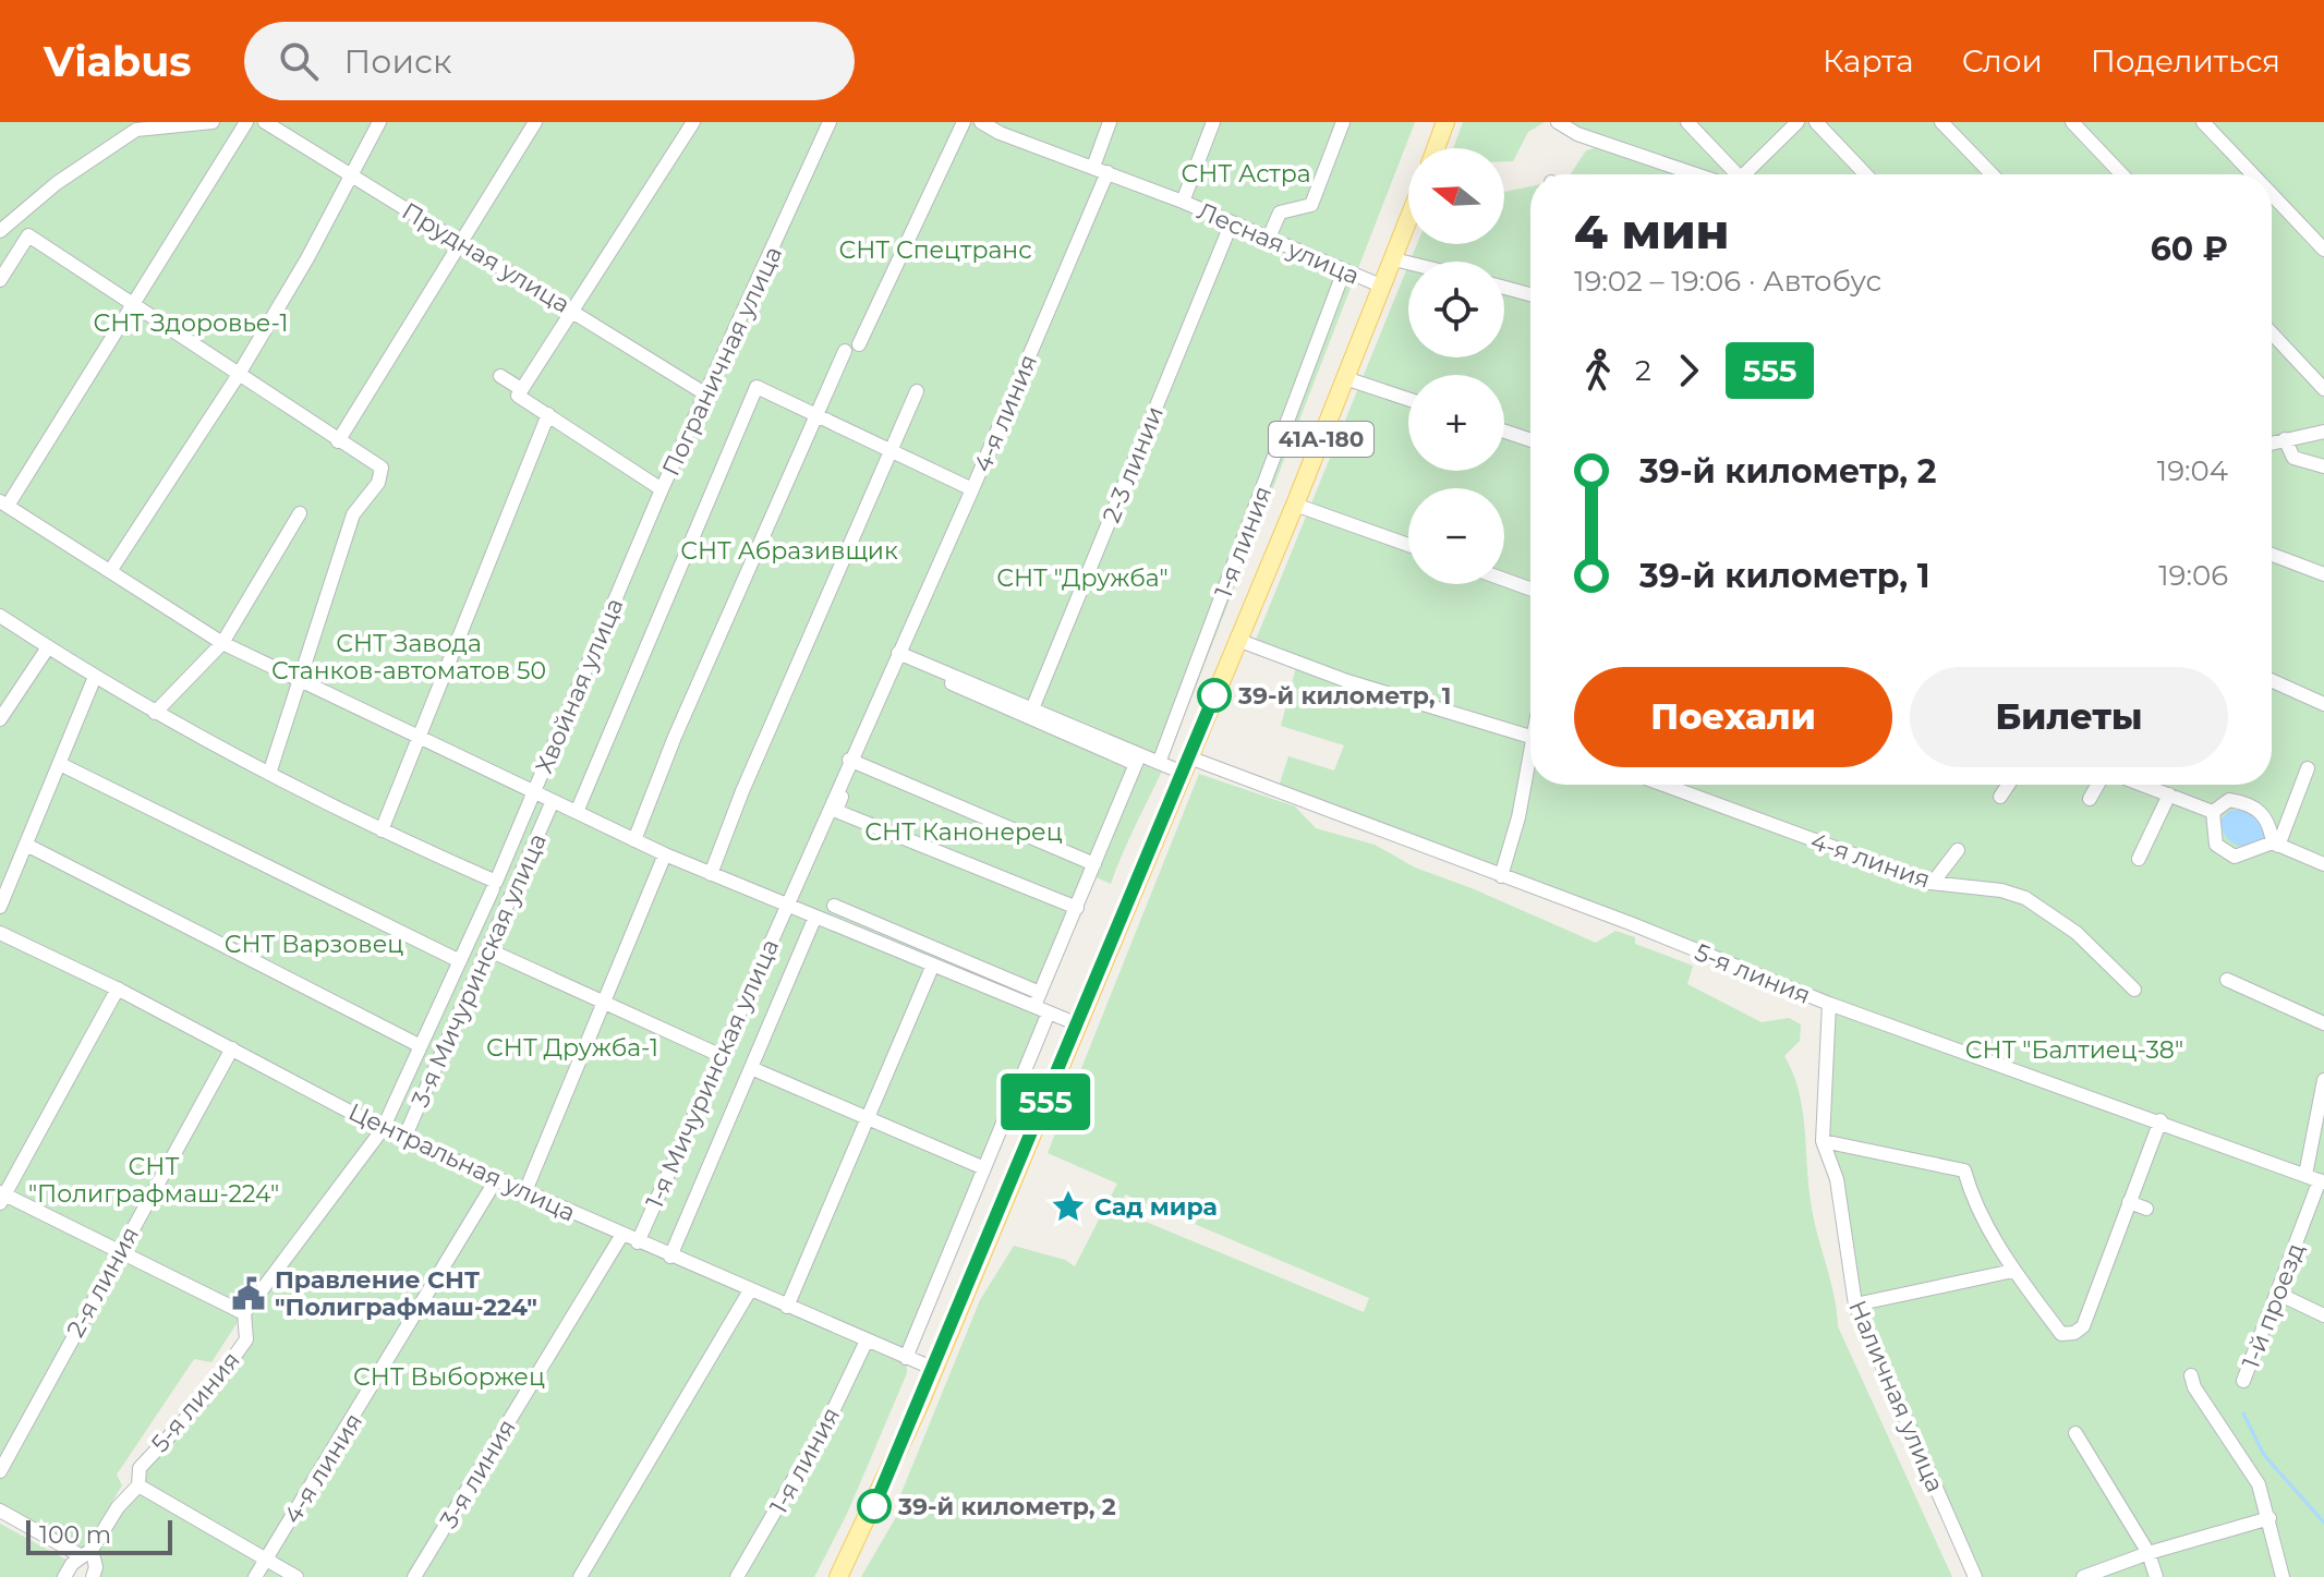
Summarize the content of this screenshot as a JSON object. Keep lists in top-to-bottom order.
{
  "streets": {
    "main road": ["41А-180"],
    "street": [
      "Лесная улица",
      "Прудная улица",
      "Пограничная улица",
      "4-я линия",
      "2-3 линии",
      "1-я линия",
      "Хвойная улица",
      "3-я Мичуринская улица",
      "5-я линия",
      "1-я Мичуринская улица",
      "Центральная улица",
      "2-я линия",
      "1-й проезд",
      "Наличная улица",
      "3-я линия"
    ]
  },
  "crossings": [
    ["Лесная улица", "4-я линия"],
    ["Лесная улица", "41А-180"],
    ["Лесная улица", "2-3 линии"],
    ["Лесная улица", "1-я линия"],
    ["Прудная улица", "Пограничная улица"],
    ["Пограничная улица", "Хвойная улица"],
    ["4-я линия", "1-я Мичуринская улица"],
    ["4-я линия", "Центральная улица"],
    ["41А-180", "5-я линия"],
    ["41А-180", "Центральная улица"],
    ["1-я линия", "5-я линия"],
    ["1-я линия", "Центральная улица"],
    ["Хвойная улица", "Центральная улица"],
    ["3-я Мичуринская улица", "Центральная улица"],
    ["5-я линия", "1-й проезд"],
    ["5-я линия", "Наличная улица"],
    ["1-я Мичуринская улица", "Центральная улица"],
    ["Центральная улица", "2-я линия"],
    ["Центральная улица", "3-я линия"]
  ],
  "parks": [
    "СНТ Астра",
    "СНТ Спецтранс",
    "СНТ Здоровье-1",
    "СНТ Абразивщик",
    "СНТ \"Дружба\"",
    "СНТ Завода Станков-автоматов 50",
    "СНТ Канонерец",
    "СНТ Варзовец",
    "СНТ Дружба-1",
    "СНТ \"Балтиец-38\"",
    "СНТ \"Полиграфмаш-224\"",
    "СНТ Выборжец"
  ],
  "places": {
    "other": ["39-й километр, 1", "39-й километр, 2"],
    "place": ["Сад мира"],
    "public building": ["Правление СНТ \"Полиграфмаш-224\""]
  },
  "lines": ["bus line 555"],
  "scale_bar": "100 m",
  "north": "left",
  "page": {
    "header": "Viabus",
    "search": "Поиск",
    "nav": ["Карта", "Слои", "Поделиться"],
    "on_map": "555",
    "map_buttons": ["+", "−"],
    "heading": ["4 мин", "19:02 – 19:06 · Автобус", "60 ₽"],
    "legs": ["2", "555"],
    "list": [
      {
        "name": "39-й километр, 2",
        "value": "19:04"
      },
      {
        "name": "39-й километр, 1",
        "value": "19:06"
      }
    ],
    "buttons": ["Поехали", "Билеты"],
    "scale": "100 m"
  }
}
